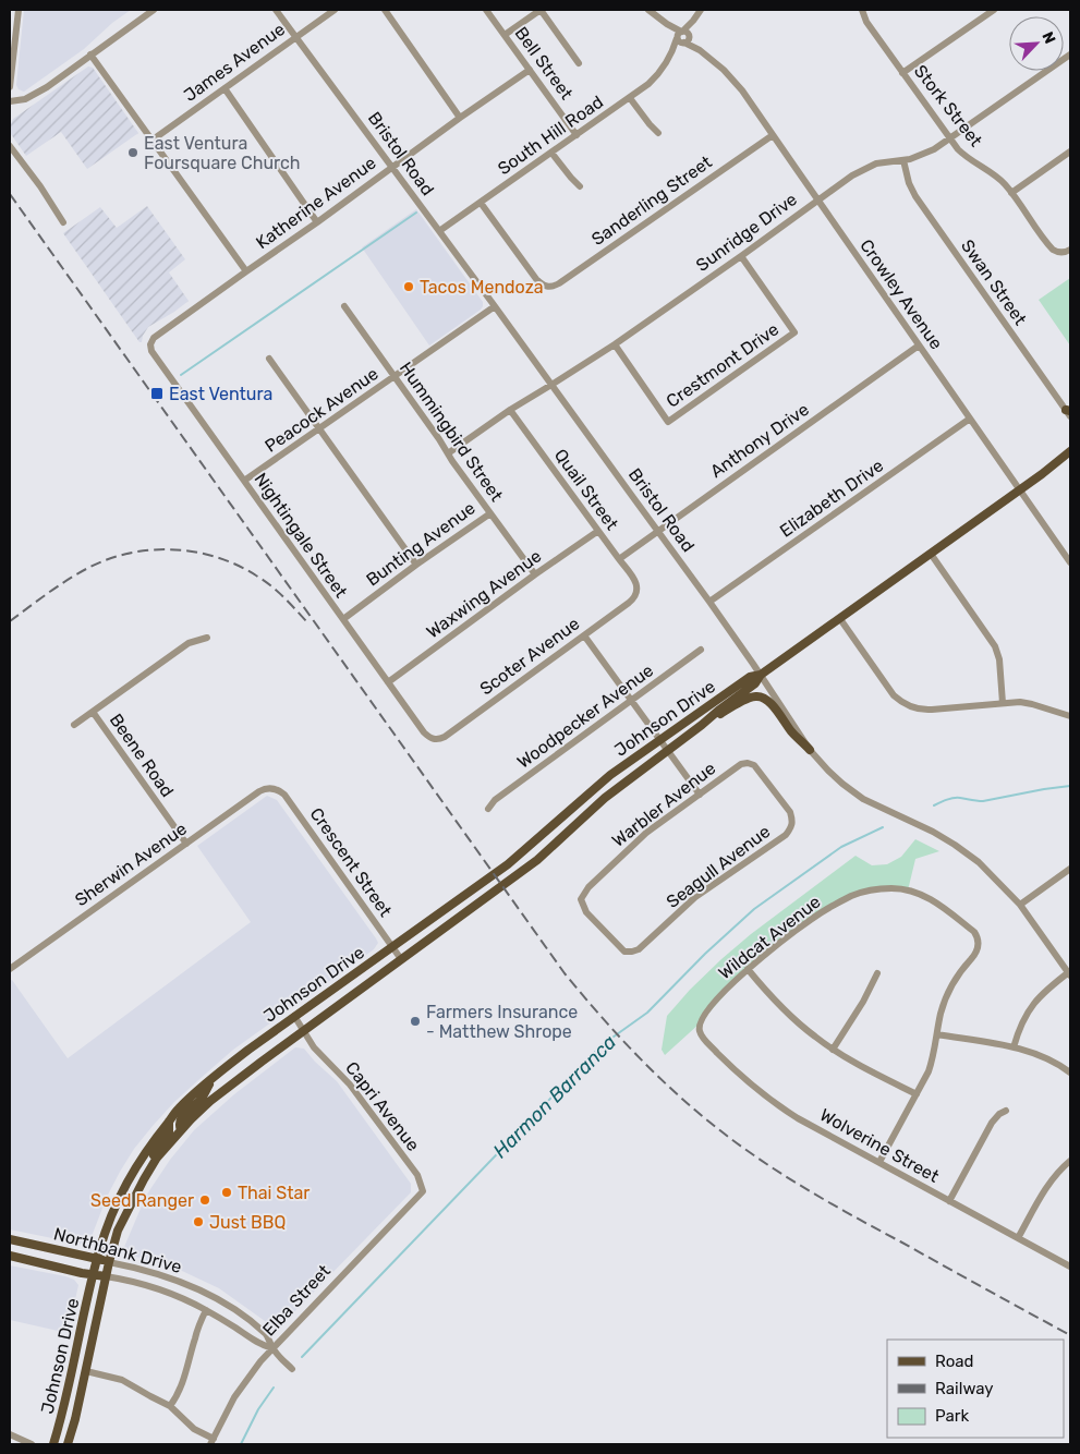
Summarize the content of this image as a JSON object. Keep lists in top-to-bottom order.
{
  "streets": {
    "main road": ["Johnson Drive", "Northbank Drive"],
    "street": [
      "James Avenue",
      "Bell Street",
      "Stork Street",
      "South Hill Road",
      "Bristol Road",
      "Sanderling Street",
      "Katherine Avenue",
      "Sunridge Drive",
      "Swan Street",
      "Crowley Avenue",
      "Crestmont Drive",
      "Peacock Avenue",
      "Hummingbird Street",
      "Anthony Drive",
      "Quail Street",
      "Elizabeth Drive",
      "Nightingale Street",
      "Bunting Avenue",
      "Waxwing Avenue",
      "Scoter Avenue",
      "Woodpecker Avenue",
      "Beene Road",
      "Warbler Avenue",
      "Crescent Street",
      "Sherwin Avenue",
      "Seagull Avenue",
      "Wildcat Avenue",
      "Capri Avenue",
      "Wolverine Street",
      "Elba Street"
    ]
  },
  "crossings": [
    ["James Avenue", "Bristol Road"],
    ["Bell Street", "South Hill Road"],
    ["Bell Street", "Katherine Avenue"],
    ["Stork Street", "Sunridge Drive"],
    ["South Hill Road", "Bristol Road"],
    ["South Hill Road", "Sanderling Street"],
    ["South Hill Road", "Crowley Avenue"],
    ["Bristol Road", "Katherine Avenue"],
    ["Bristol Road", "Sunridge Drive"],
    ["Bristol Road", "Peacock Avenue"],
    ["Bristol Road", "Anthony Drive"],
    ["Bristol Road", "Elizabeth Drive"],
    ["Bristol Road", "Johnson Drive"],
    ["Sanderling Street", "Crowley Avenue"],
    ["Katherine Avenue", "Nightingale Street"],
    ["Sunridge Drive", "Swan Street"],
    ["Sunridge Drive", "Crowley Avenue"],
    ["Sunridge Drive", "Crestmont Drive"],
    ["Sunridge Drive", "Hummingbird Street"],
    ["Sunridge Drive", "Quail Street"],
    ["Crowley Avenue", "Anthony Drive"],
    ["Crowley Avenue", "Elizabeth Drive"],
    ["Crowley Avenue", "Johnson Drive"],
    ["Peacock Avenue", "Hummingbird Street"],
    ["Peacock Avenue", "Nightingale Street"],
    ["Hummingbird Street", "Bunting Avenue"],
    ["Hummingbird Street", "Waxwing Avenue"],
    ["Anthony Drive", "Quail Street"],
    ["Quail Street", "Waxwing Avenue"],
    ["Quail Street", "Scoter Avenue"],
    ["Nightingale Street", "Bunting Avenue"],
    ["Nightingale Street", "Waxwing Avenue"],
    ["Nightingale Street", "Scoter Avenue"],
    ["Johnson Drive", "Crescent Street"],
    ["Johnson Drive", "Capri Avenue"],
    ["Johnson Drive", "Northbank Drive"],
    ["Beene Road", "Sherwin Avenue"],
    ["Warbler Avenue", "Seagull Avenue"],
    ["Crescent Street", "Sherwin Avenue"],
    ["Wildcat Avenue", "Wolverine Street"],
    ["Capri Avenue", "Elba Street"],
    ["Northbank Drive", "Elba Street"]
  ],
  "water": ["Harmon Barranca"],
  "places": {
    "other": [
      "East Ventura Foursquare Church",
      "Tacos Mendoza",
      "Farmers Insurance - Matthew Shrope",
      "Thai Star",
      "Seed Ranger",
      "Just BBQ"
    ],
    "transit": ["East Ventura"]
  },
  "legend": ["Road", "Railway", "Park"],
  "north": "top right"
}
